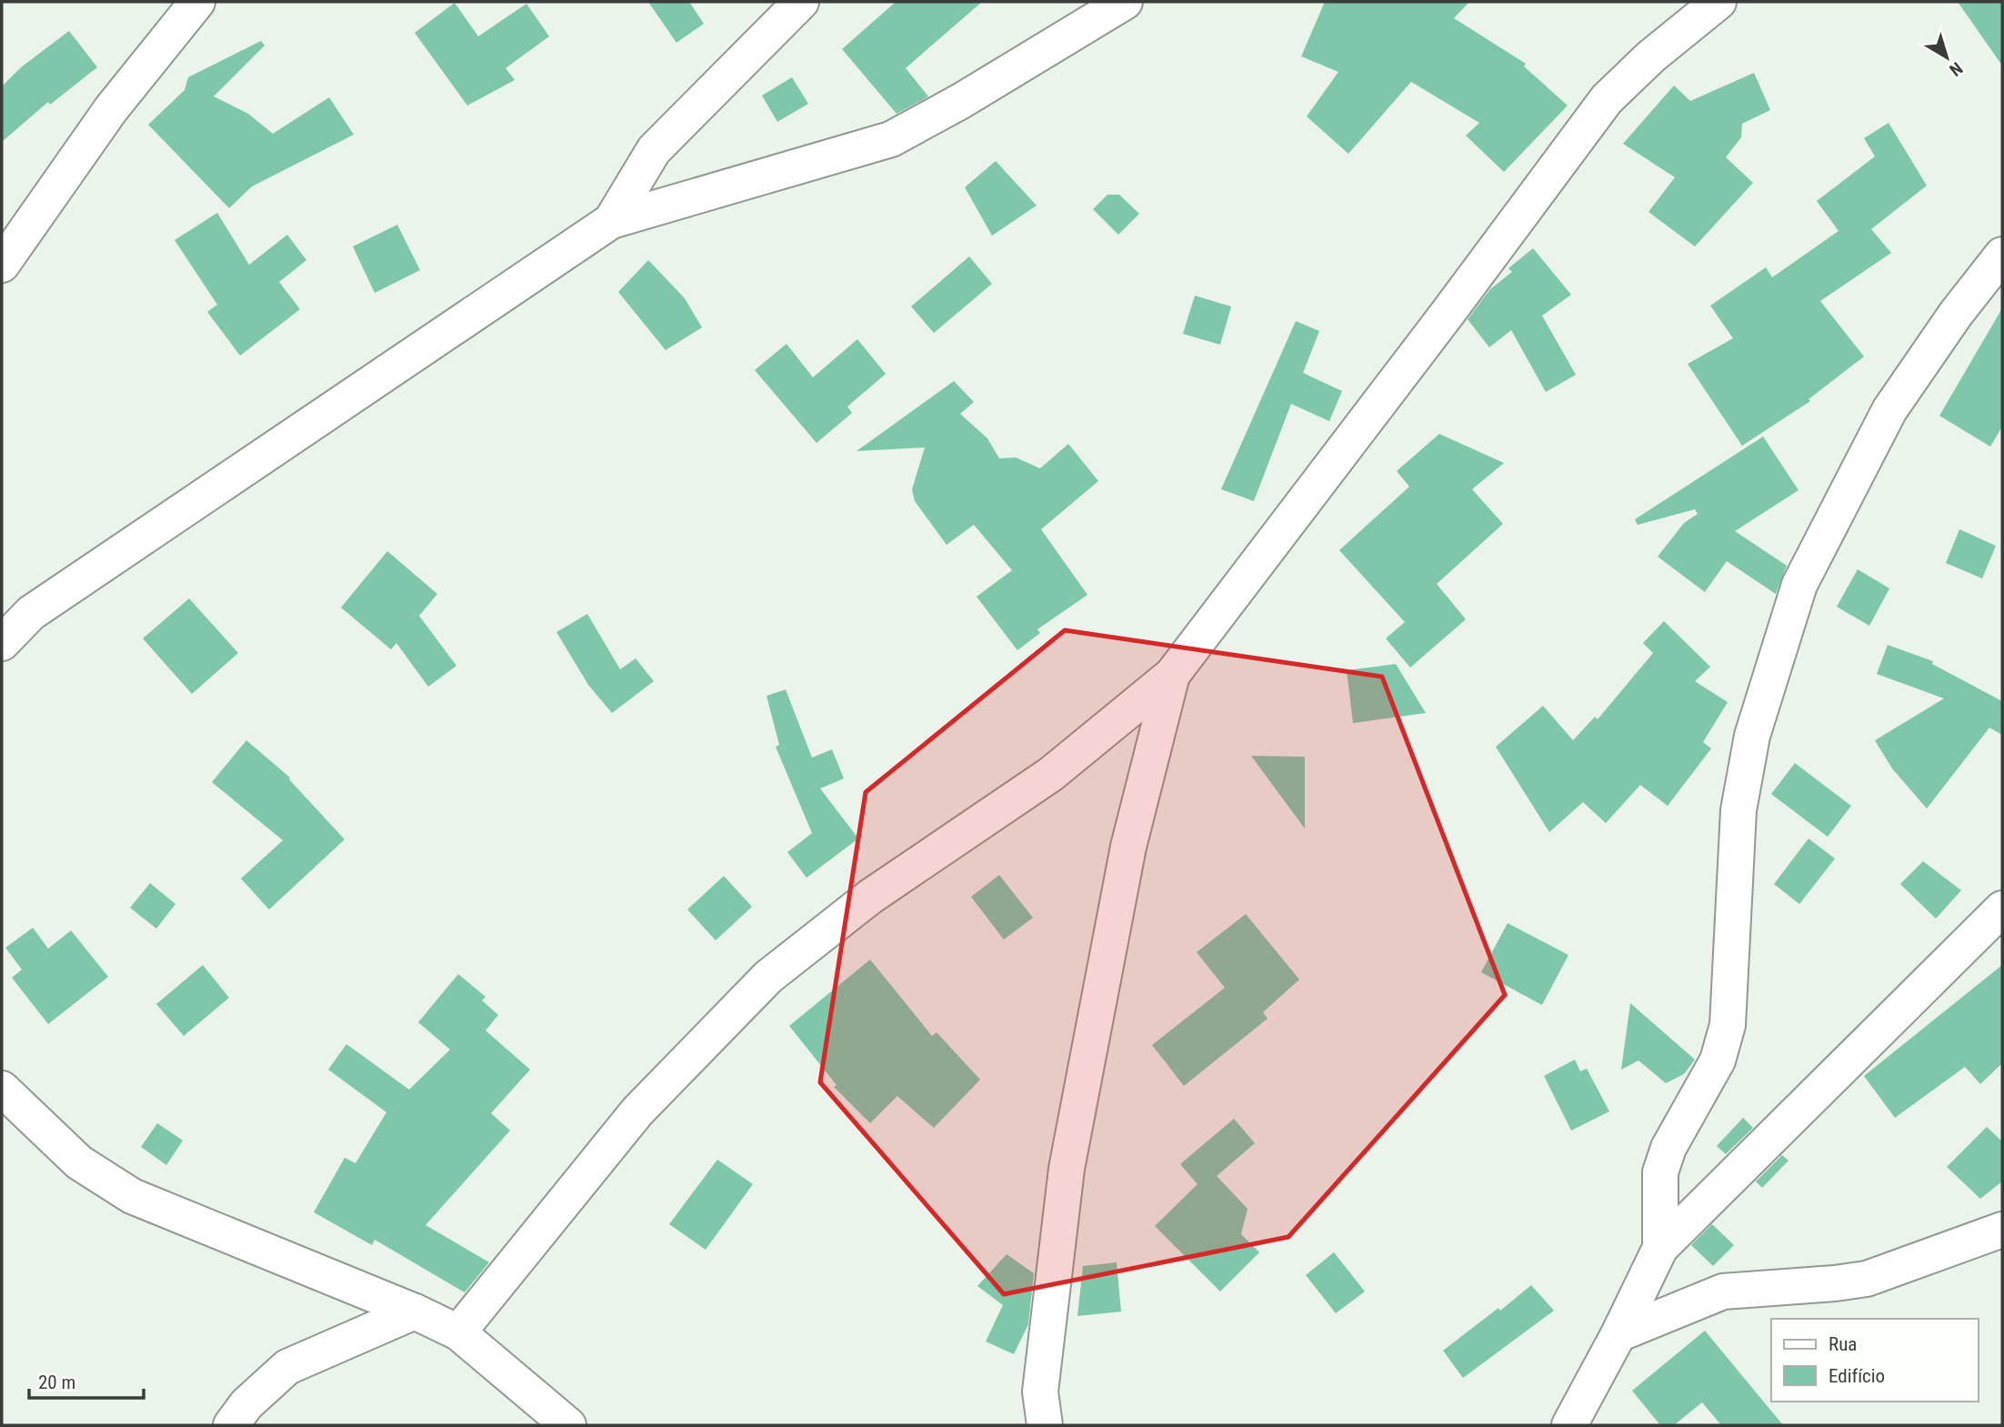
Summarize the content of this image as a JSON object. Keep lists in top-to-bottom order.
{
  "legend": ["Rua", "Edifício"],
  "scale_bar": "20 m",
  "north": "bottom right"
}
